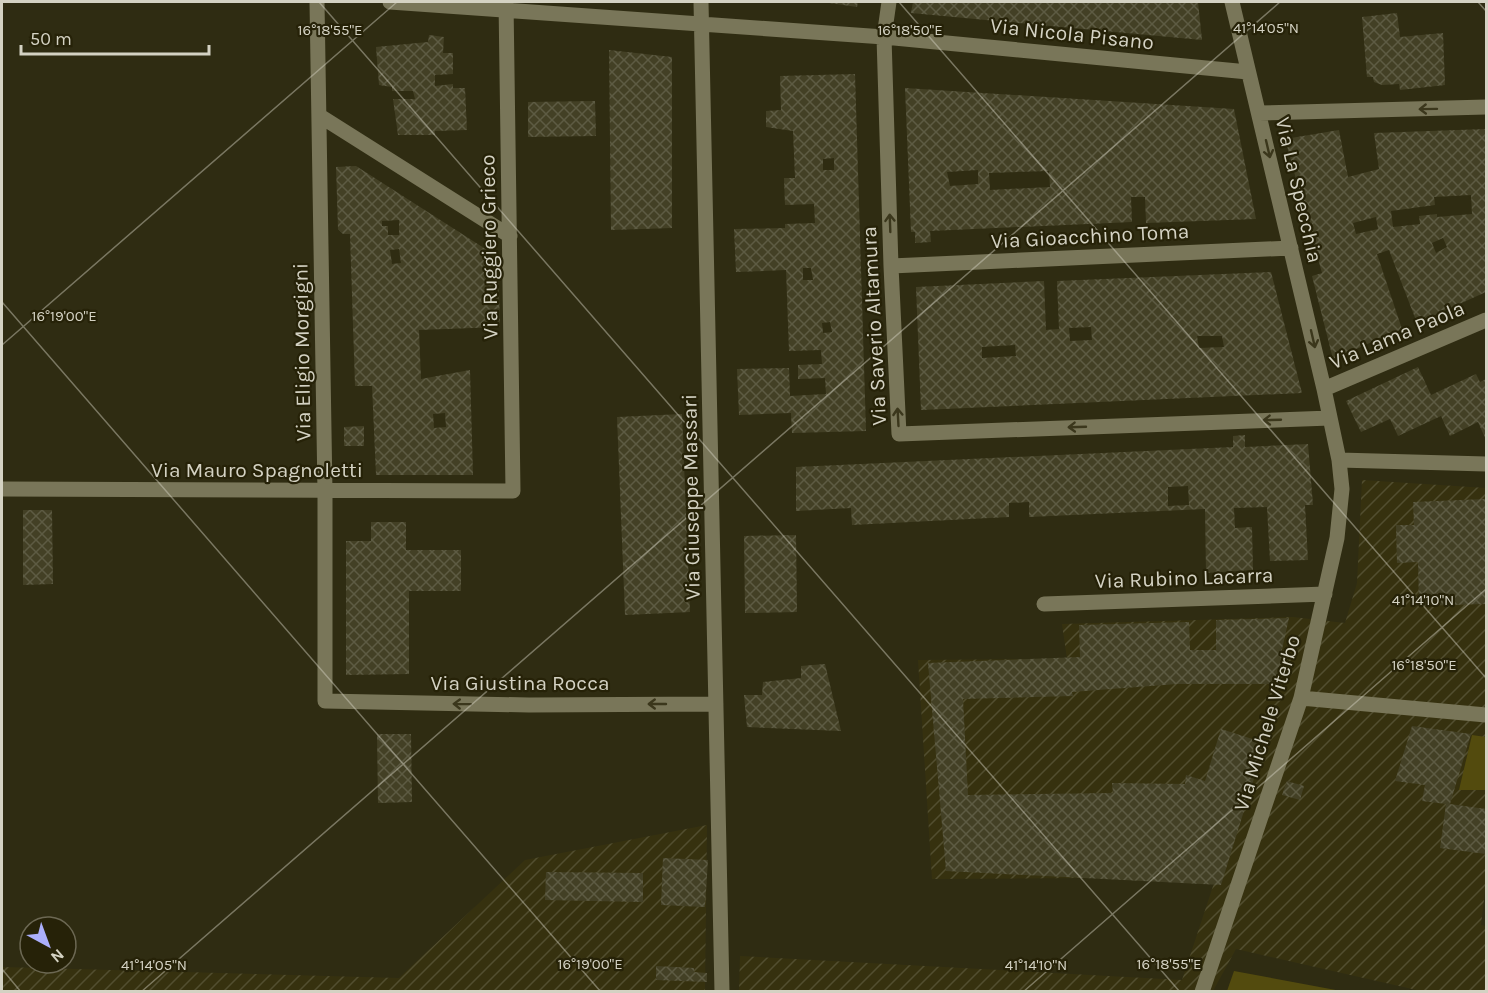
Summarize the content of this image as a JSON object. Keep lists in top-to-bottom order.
{
  "streets": {
    "street": [
      "Via Nicola Pisano",
      "Via La Specchia",
      "Via Gioacchino Toma",
      "Via Ruggiero Grieco",
      "Via Saverio Altamura",
      "Via Lama Paola",
      "Via Eligio Morgigni",
      "Via Mauro Spagnoletti",
      "Via Giuseppe Massari",
      "Via Rubino Lacarra",
      "Via Giustina Rocca",
      "Via Michele Viterbo"
    ]
  },
  "crossings": [
    ["Via Nicola Pisano", "Via La Specchia"],
    ["Via Nicola Pisano", "Via Ruggiero Grieco"],
    ["Via Nicola Pisano", "Via Saverio Altamura"],
    ["Via Nicola Pisano", "Via Giuseppe Massari"],
    ["Via La Specchia", "Via Gioacchino Toma"],
    ["Via La Specchia", "Via Lama Paola"],
    ["Via La Specchia", "Via Michele Viterbo"],
    ["Via Gioacchino Toma", "Via Saverio Altamura"],
    ["Via Ruggiero Grieco", "Via Mauro Spagnoletti"],
    ["Via Saverio Altamura", "Via Michele Viterbo"],
    ["Via Lama Paola", "Via Michele Viterbo"],
    ["Via Eligio Morgigni", "Via Mauro Spagnoletti"],
    ["Via Eligio Morgigni", "Via Giustina Rocca"],
    ["Via Giuseppe Massari", "Via Giustina Rocca"],
    ["Via Rubino Lacarra", "Via Michele Viterbo"]
  ],
  "one_way": ["Via La Specchia", "Via Giustina Rocca"],
  "scale_bar": "50 m",
  "north": "bottom right",
  "coordinates": [
    "41°14'05\"N",
    "16°18'50\"E",
    "16°18'55\"E",
    "16°19'00\"E",
    "41°14'10\"N"
  ]
}
